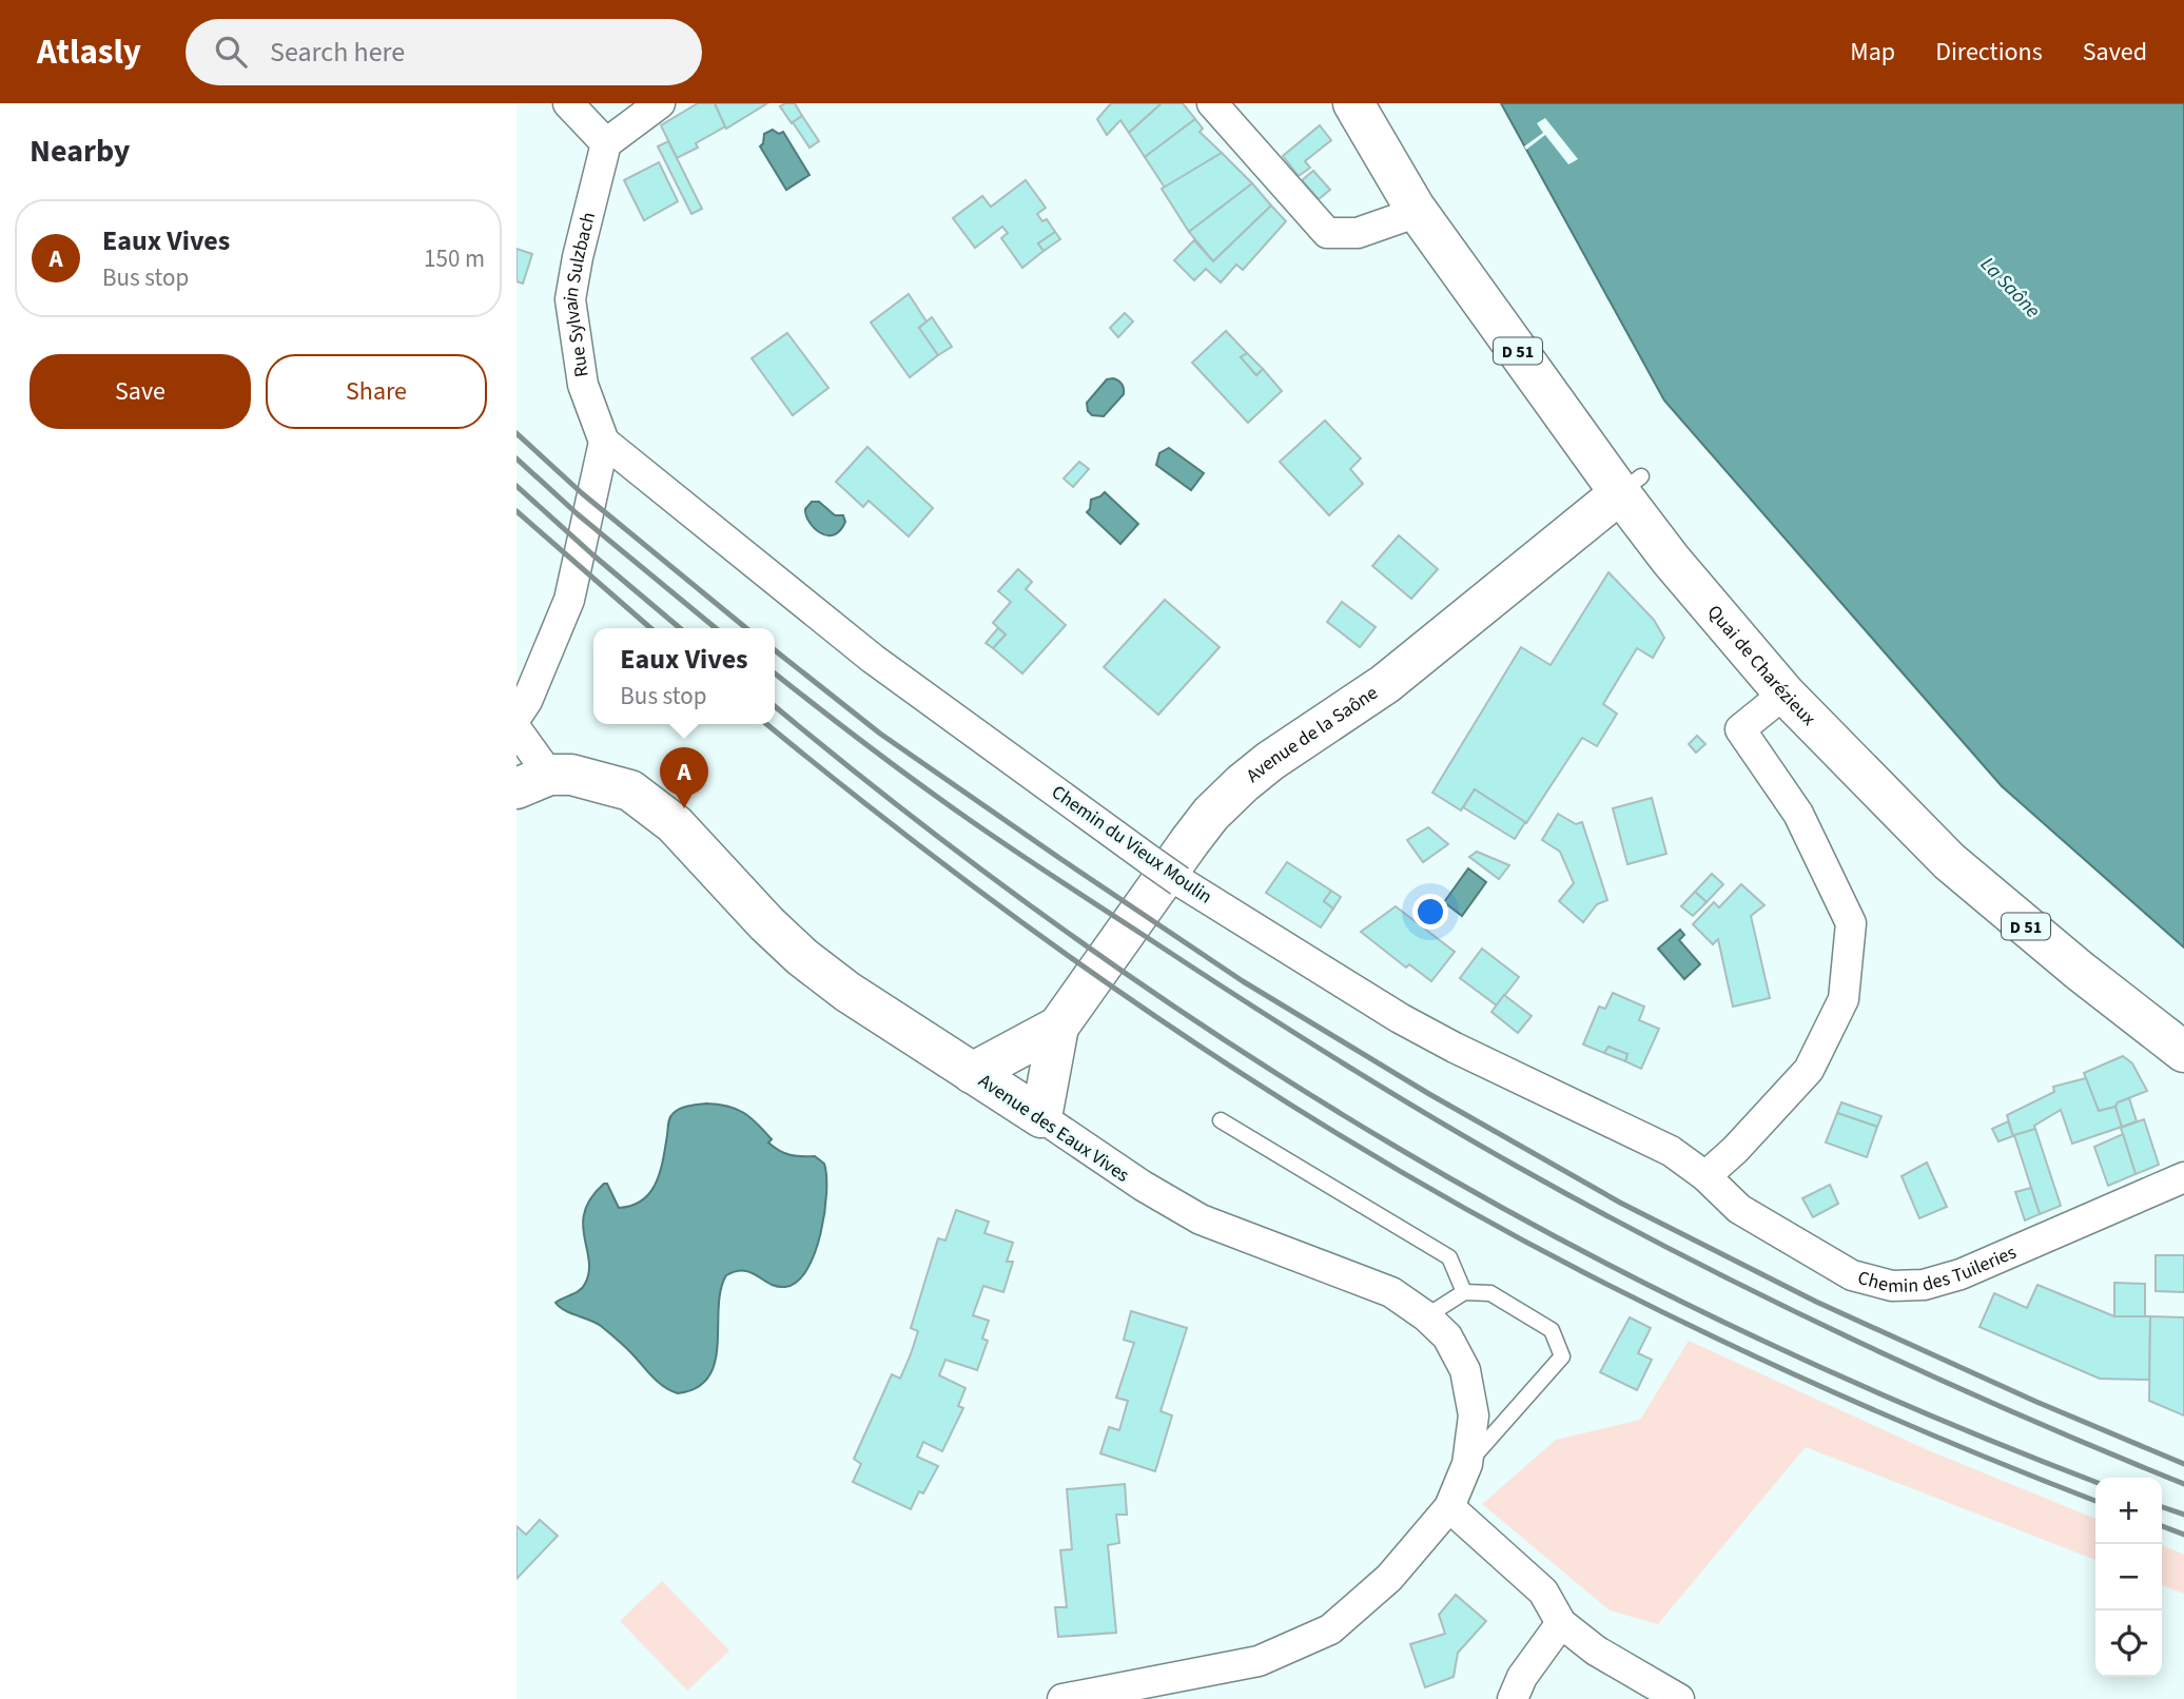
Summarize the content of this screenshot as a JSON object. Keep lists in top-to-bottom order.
{
  "streets": {
    "main road": [
      "D 51",
      "Quai de Charézieux",
      "Avenue de la Saône",
      "Avenue des Eaux Vives"
    ],
    "street": ["Rue Sylvain Sulzbach", "Chemin du Vieux Moulin", "Chemin des Tuileries"]
  },
  "crossings": [
    ["Rue Sylvain Sulzbach", "Chemin du Vieux Moulin"],
    ["D 51", "Quai de Charézieux"],
    ["Quai de Charézieux", "Avenue de la Saône"],
    ["Avenue de la Saône", "Avenue des Eaux Vives"],
    ["Chemin du Vieux Moulin", "Chemin des Tuileries"]
  ],
  "water": ["La Saône"],
  "page": {
    "header": "Atlasly",
    "search": "Search here",
    "nav": ["Map", "Directions", "Saved"],
    "heading": "Nearby",
    "list": [
      {
        "mark": "A",
        "name": "Eaux Vives",
        "note": "Bus stop",
        "value": "150 m"
      }
    ],
    "buttons": ["Save", "Share"],
    "popup": ["Eaux Vives", "Bus stop"],
    "pins": "A",
    "map_buttons": ["+", "−"]
  }
}
